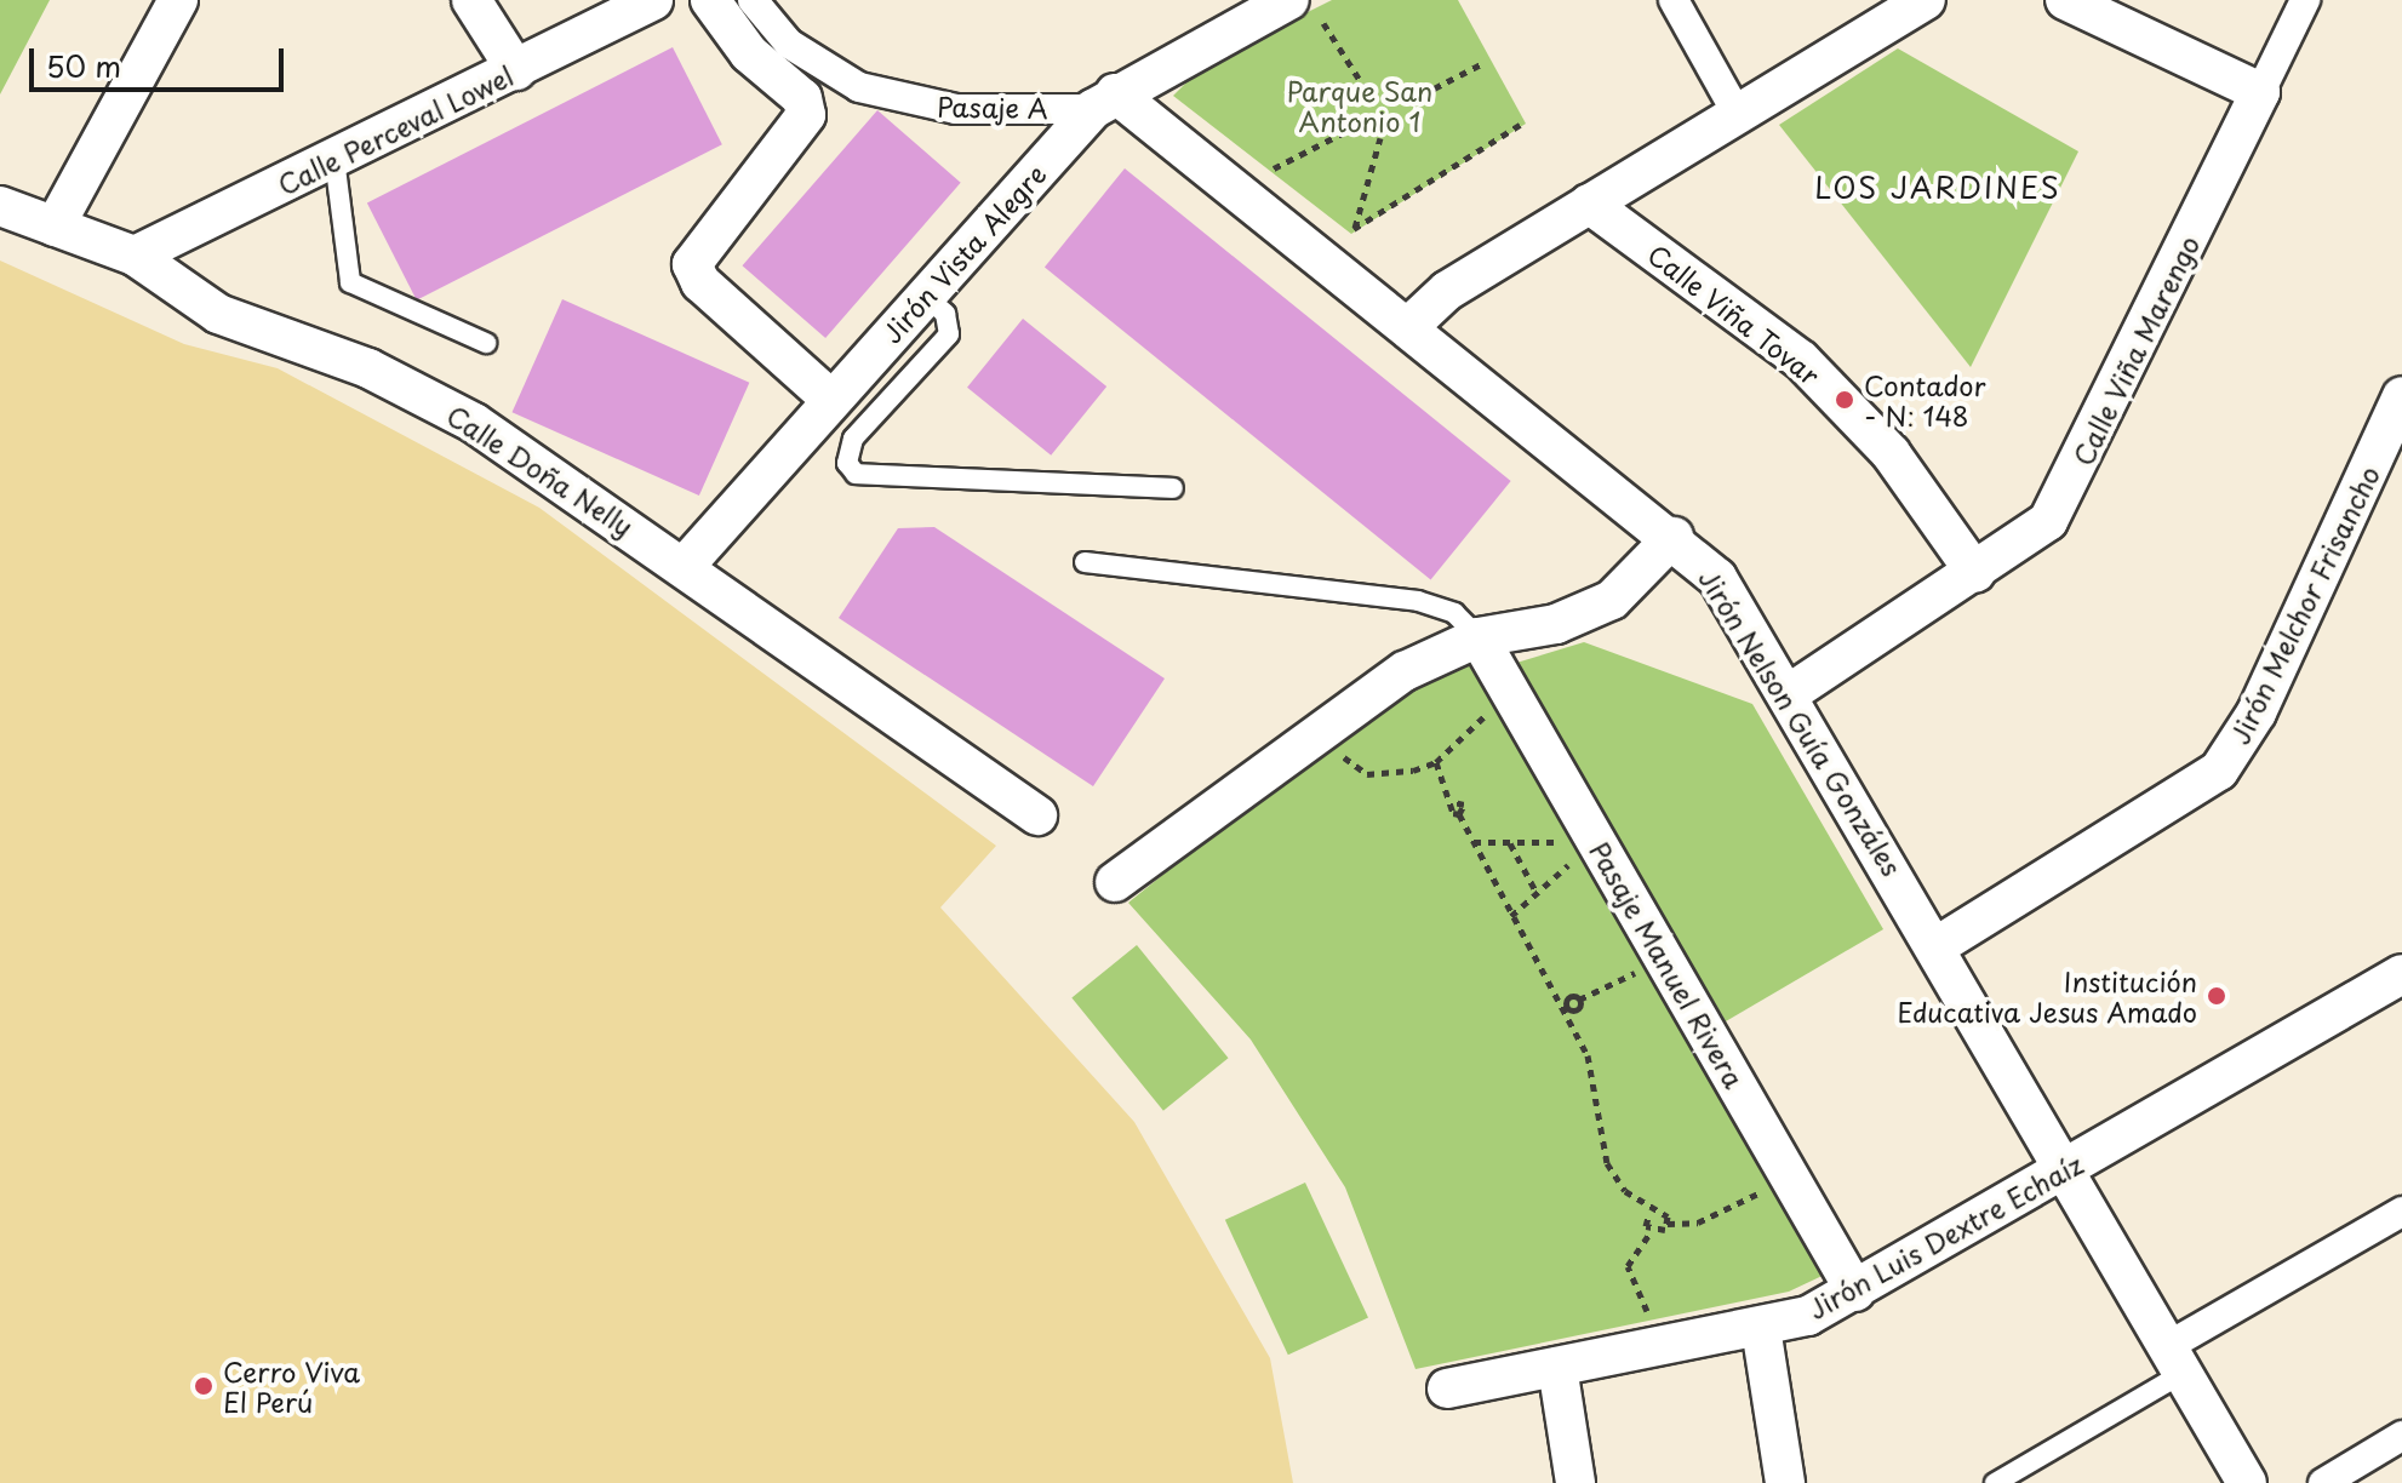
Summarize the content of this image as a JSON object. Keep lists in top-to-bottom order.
{
  "streets": {
    "street": [
      "Pasaje A",
      "Calle Perceval Lowel",
      "Jirón Vista Alegre",
      "Calle Viña Tovar",
      "Calle Viña Marengo",
      "Calle Doña Nelly",
      "Jirón Melchor Frisancho",
      "Jirón Nelson Guía Gonzáles",
      "Pasaje Manuel Rivera",
      "Jirón Luis Dextre Echaíz"
    ]
  },
  "crossings": [
    ["Pasaje A", "Jirón Vista Alegre"],
    ["Pasaje A", "Jirón Nelson Guía Gonzáles"],
    ["Calle Perceval Lowel", "Calle Doña Nelly"],
    ["Jirón Vista Alegre", "Calle Doña Nelly"],
    ["Jirón Vista Alegre", "Jirón Nelson Guía Gonzáles"],
    ["Calle Viña Tovar", "Calle Viña Marengo"],
    ["Calle Viña Marengo", "Jirón Nelson Guía Gonzáles"],
    ["Jirón Melchor Frisancho", "Jirón Nelson Guía Gonzáles"],
    ["Jirón Nelson Guía Gonzáles", "Jirón Luis Dextre Echaíz"],
    ["Pasaje Manuel Rivera", "Jirón Luis Dextre Echaíz"]
  ],
  "districts": ["LOS JARDINES"],
  "parks": ["Parque San Antonio 1"],
  "places": ["Contador - N: 148", "Institución Educativa Jesus Amado", "Cerro Viva El Perú"],
  "scale_bar": "50 m"
}
